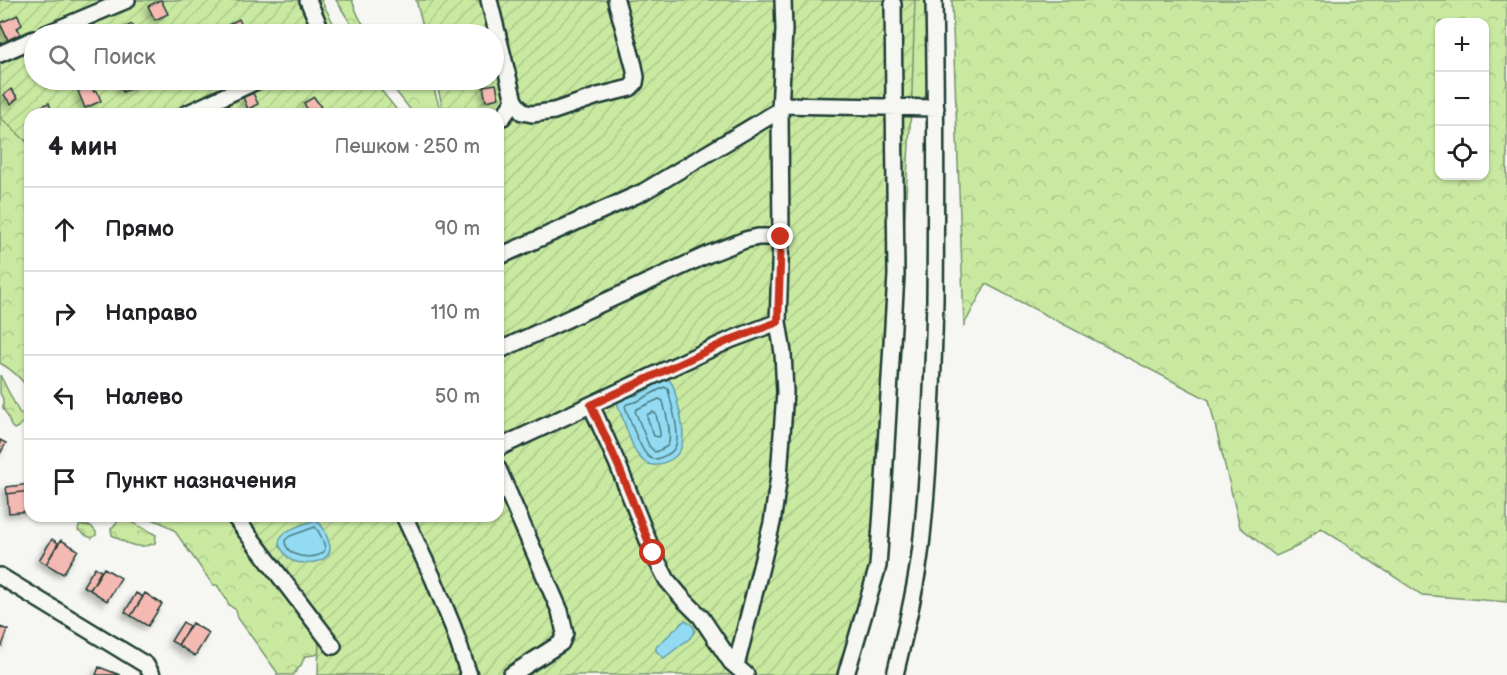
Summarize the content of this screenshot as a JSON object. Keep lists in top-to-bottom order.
{
  "page": {
    "map_buttons": ["+", "−"],
    "search": "Поиск",
    "heading": ["4 мин", "Пешком · 250 m"],
    "list": [
      ["Прямо", "90 m"],
      ["Направо", "110 m"],
      ["Налево", "50 m"],
      "Пункт назначения"
    ]
  }
}
